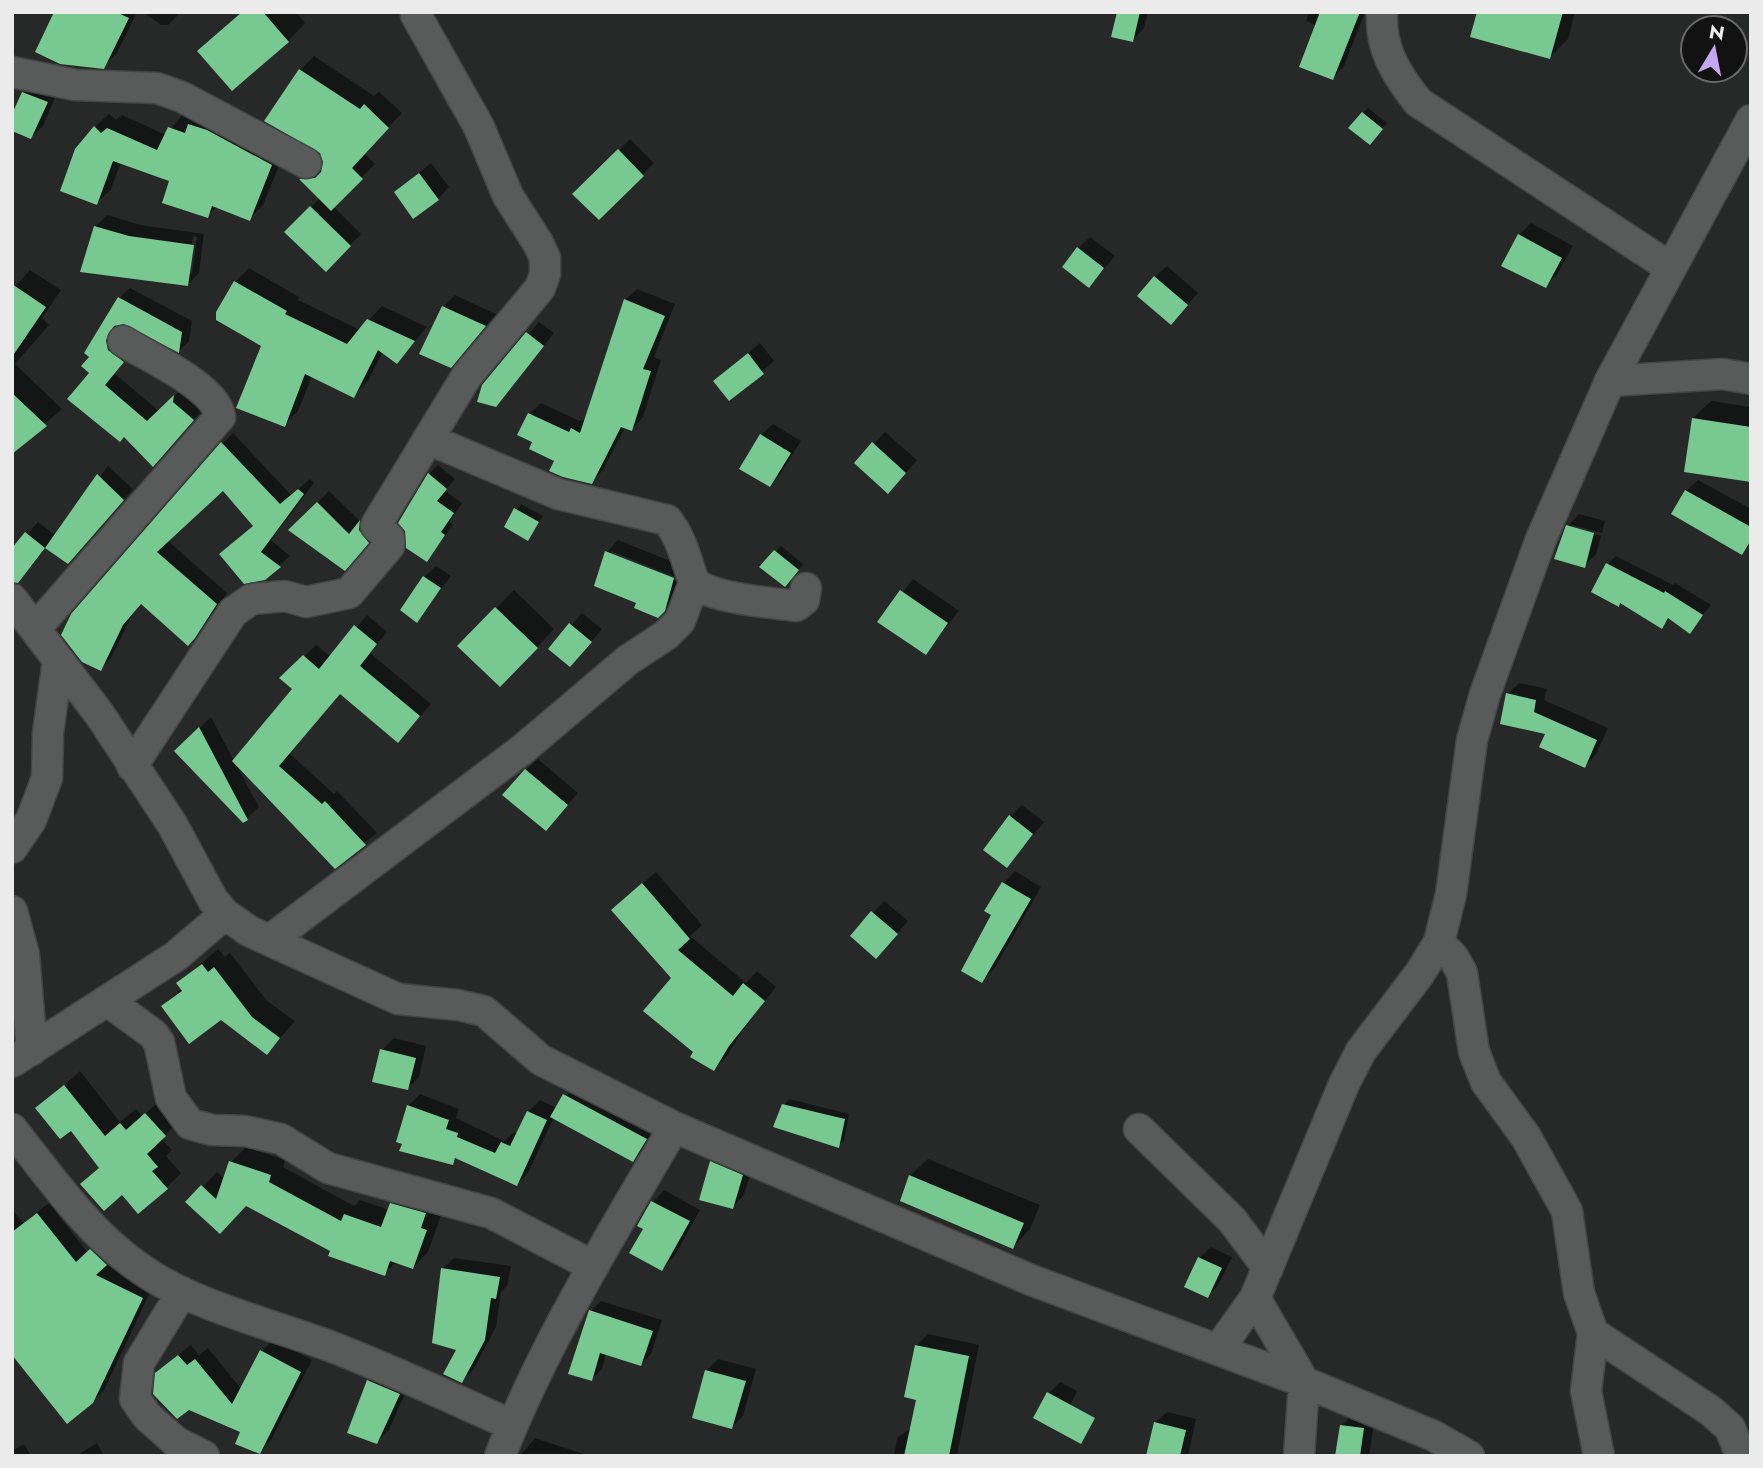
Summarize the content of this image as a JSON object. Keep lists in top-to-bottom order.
{
  "north": "top"
}
